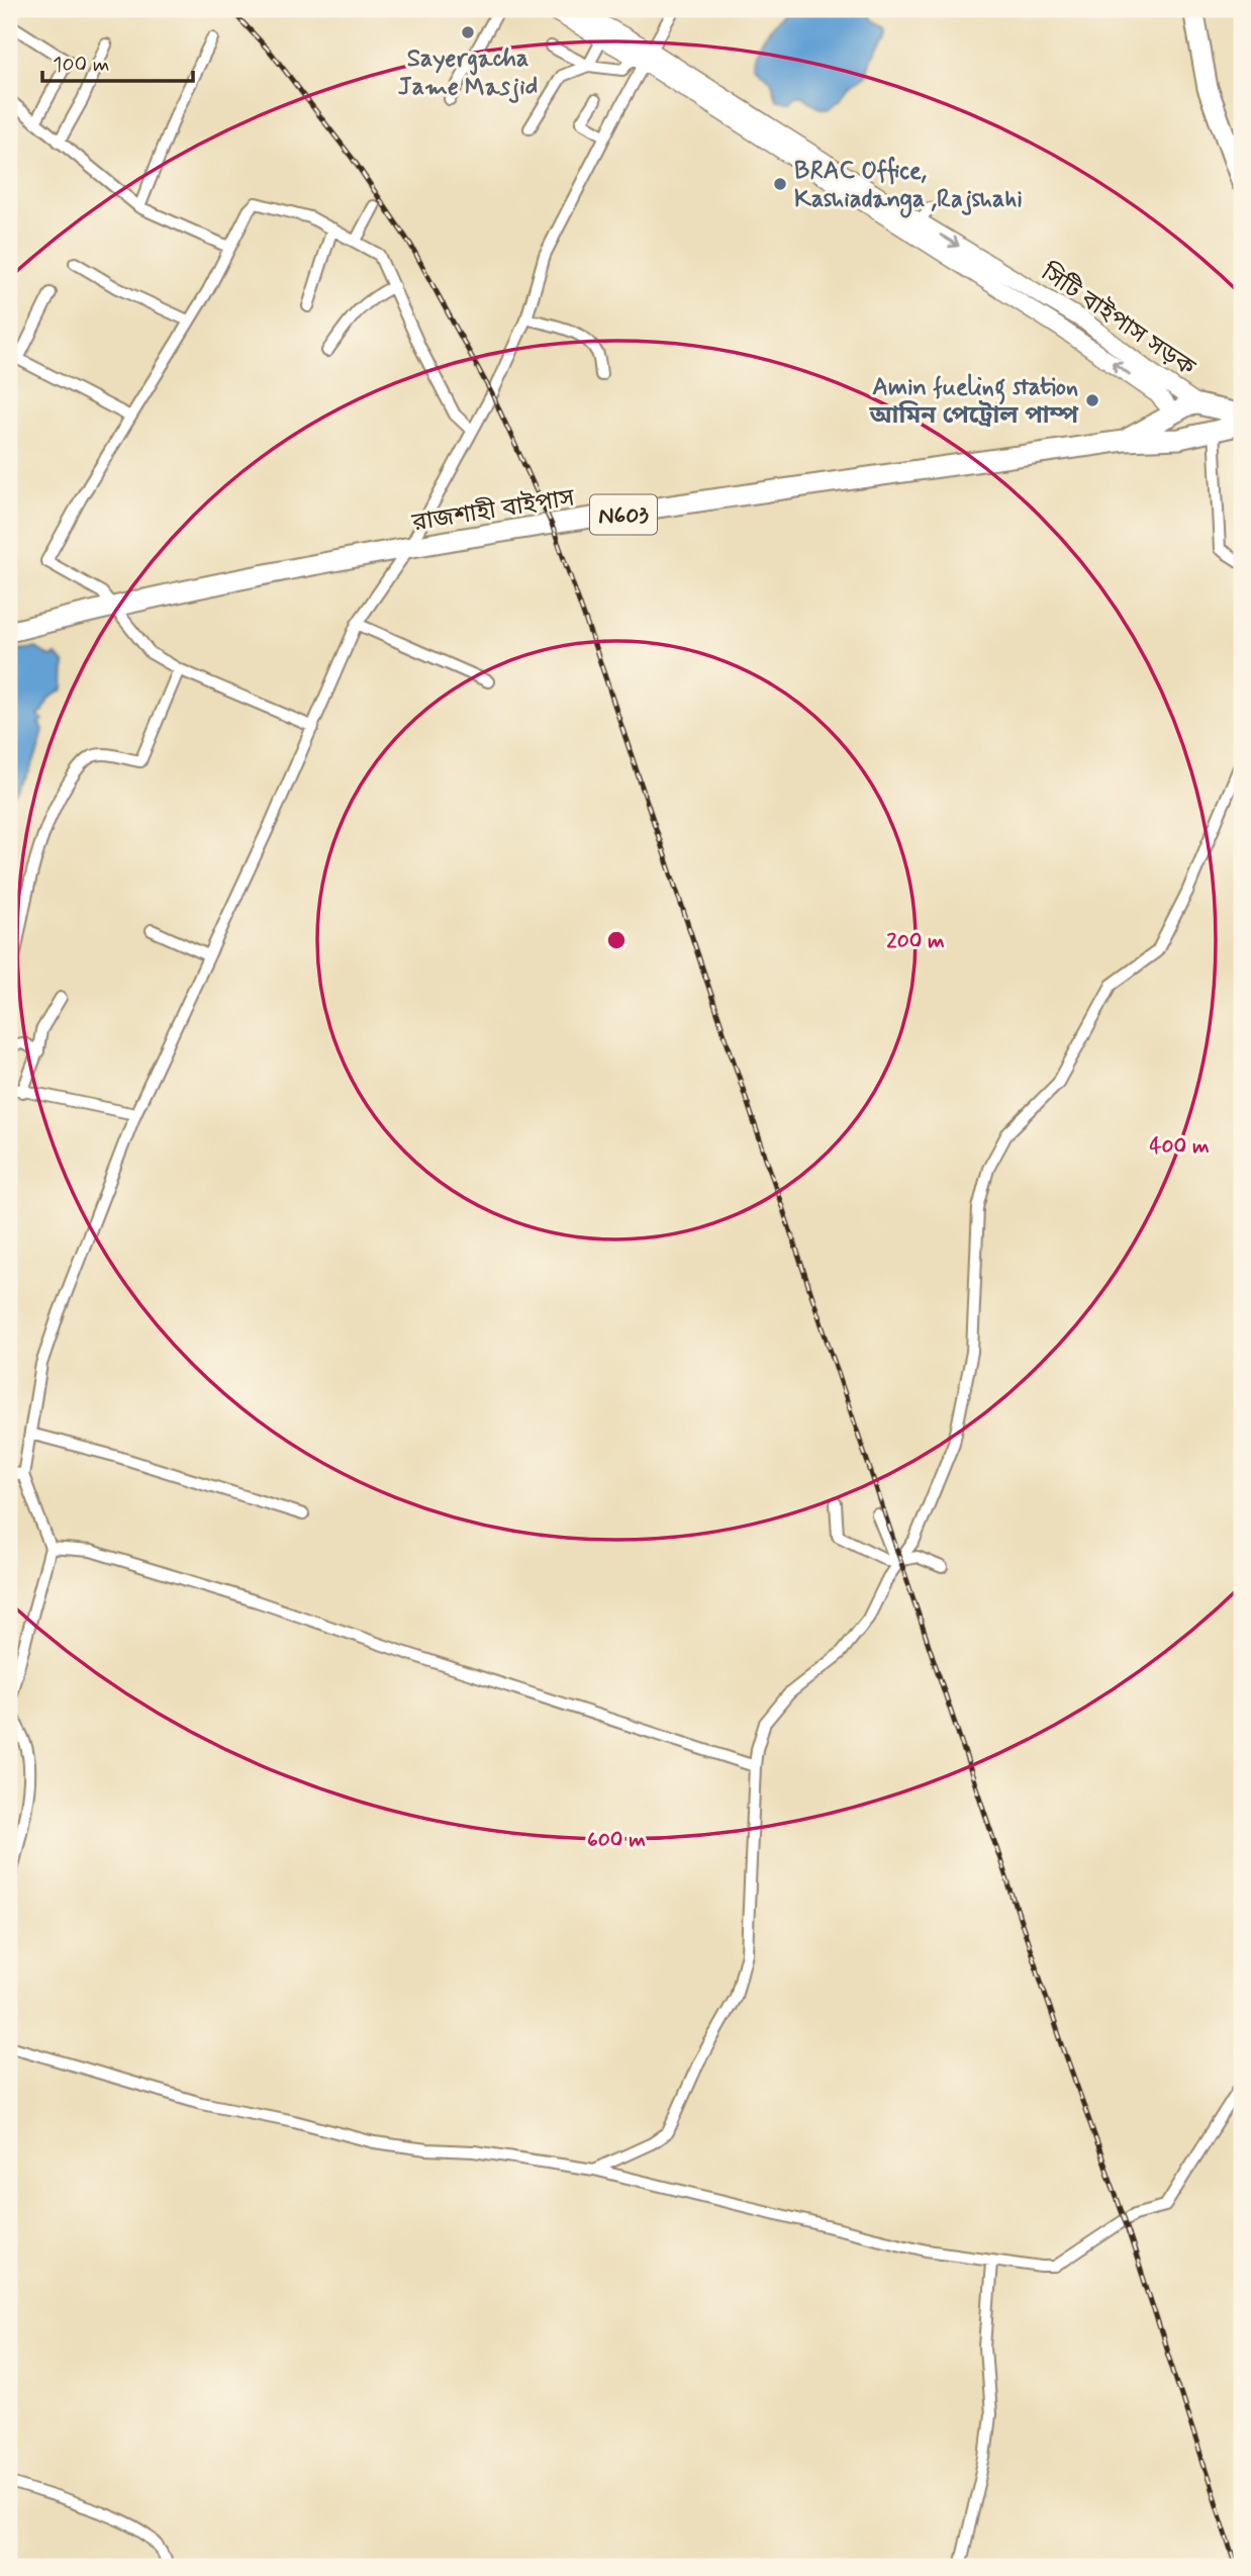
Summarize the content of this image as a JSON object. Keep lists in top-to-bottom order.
{
  "streets": {
    "highway": ["সিটি বাইপাস সড়ক", "রাজশাহী বাইপাস", "N603"]
  },
  "places": ["Sayergacha Jame Masjid", "BRAC Office, Kashiadanga ,Rajshahi", "Amin fueling station আমিন পেট্রোল পাম্প"],
  "scale_bar": "100 m",
  "rings": ["200 m", "400 m", "600 m"]
}
